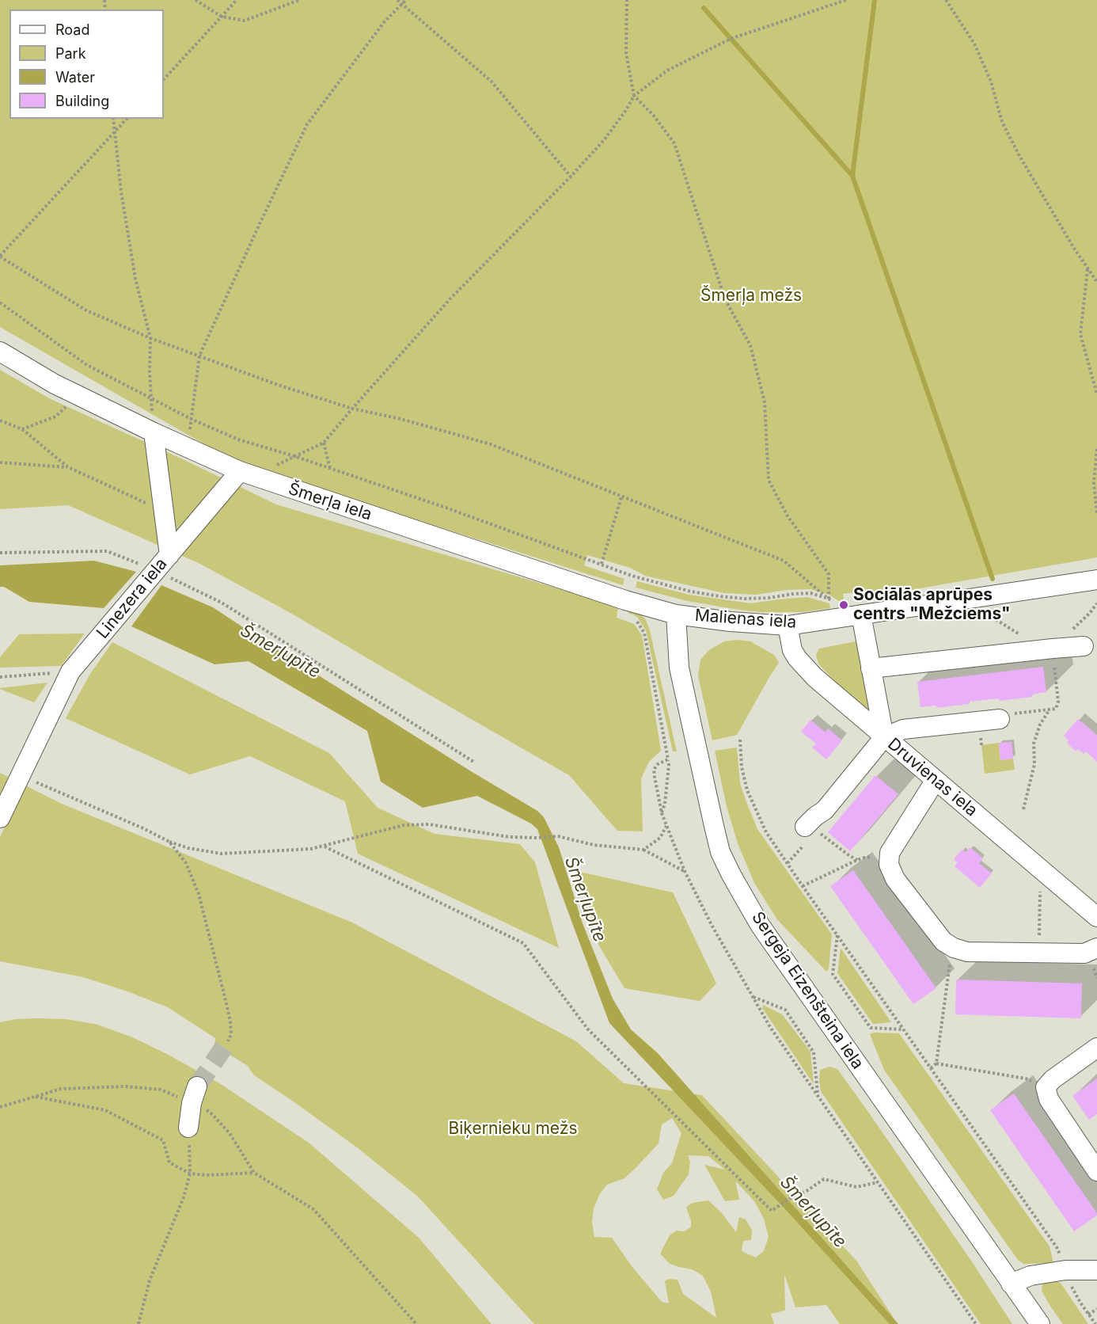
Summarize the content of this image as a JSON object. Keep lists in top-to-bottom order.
{
  "streets": {
    "street": [
      "Šmerļa iela",
      "Linezera iela",
      "Malienas iela",
      "Druvienas iela",
      "Sergeja Eizenšteina iela"
    ]
  },
  "crossings": [
    ["Šmerļa iela", "Linezera iela"],
    ["Šmerļa iela", "Malienas iela"],
    ["Šmerļa iela", "Sergeja Eizenšteina iela"],
    ["Malienas iela", "Druvienas iela"],
    ["Malienas iela", "Sergeja Eizenšteina iela"]
  ],
  "water": ["Šmerļupīte"],
  "parks": ["Šmerļa mežs", "Biķernieku mežs"],
  "places": ["Sociālās aprūpes centrs \"Mežciems\""],
  "legend": [
    "Road",
    "Park",
    "Water",
    "Building"
  ]
}
